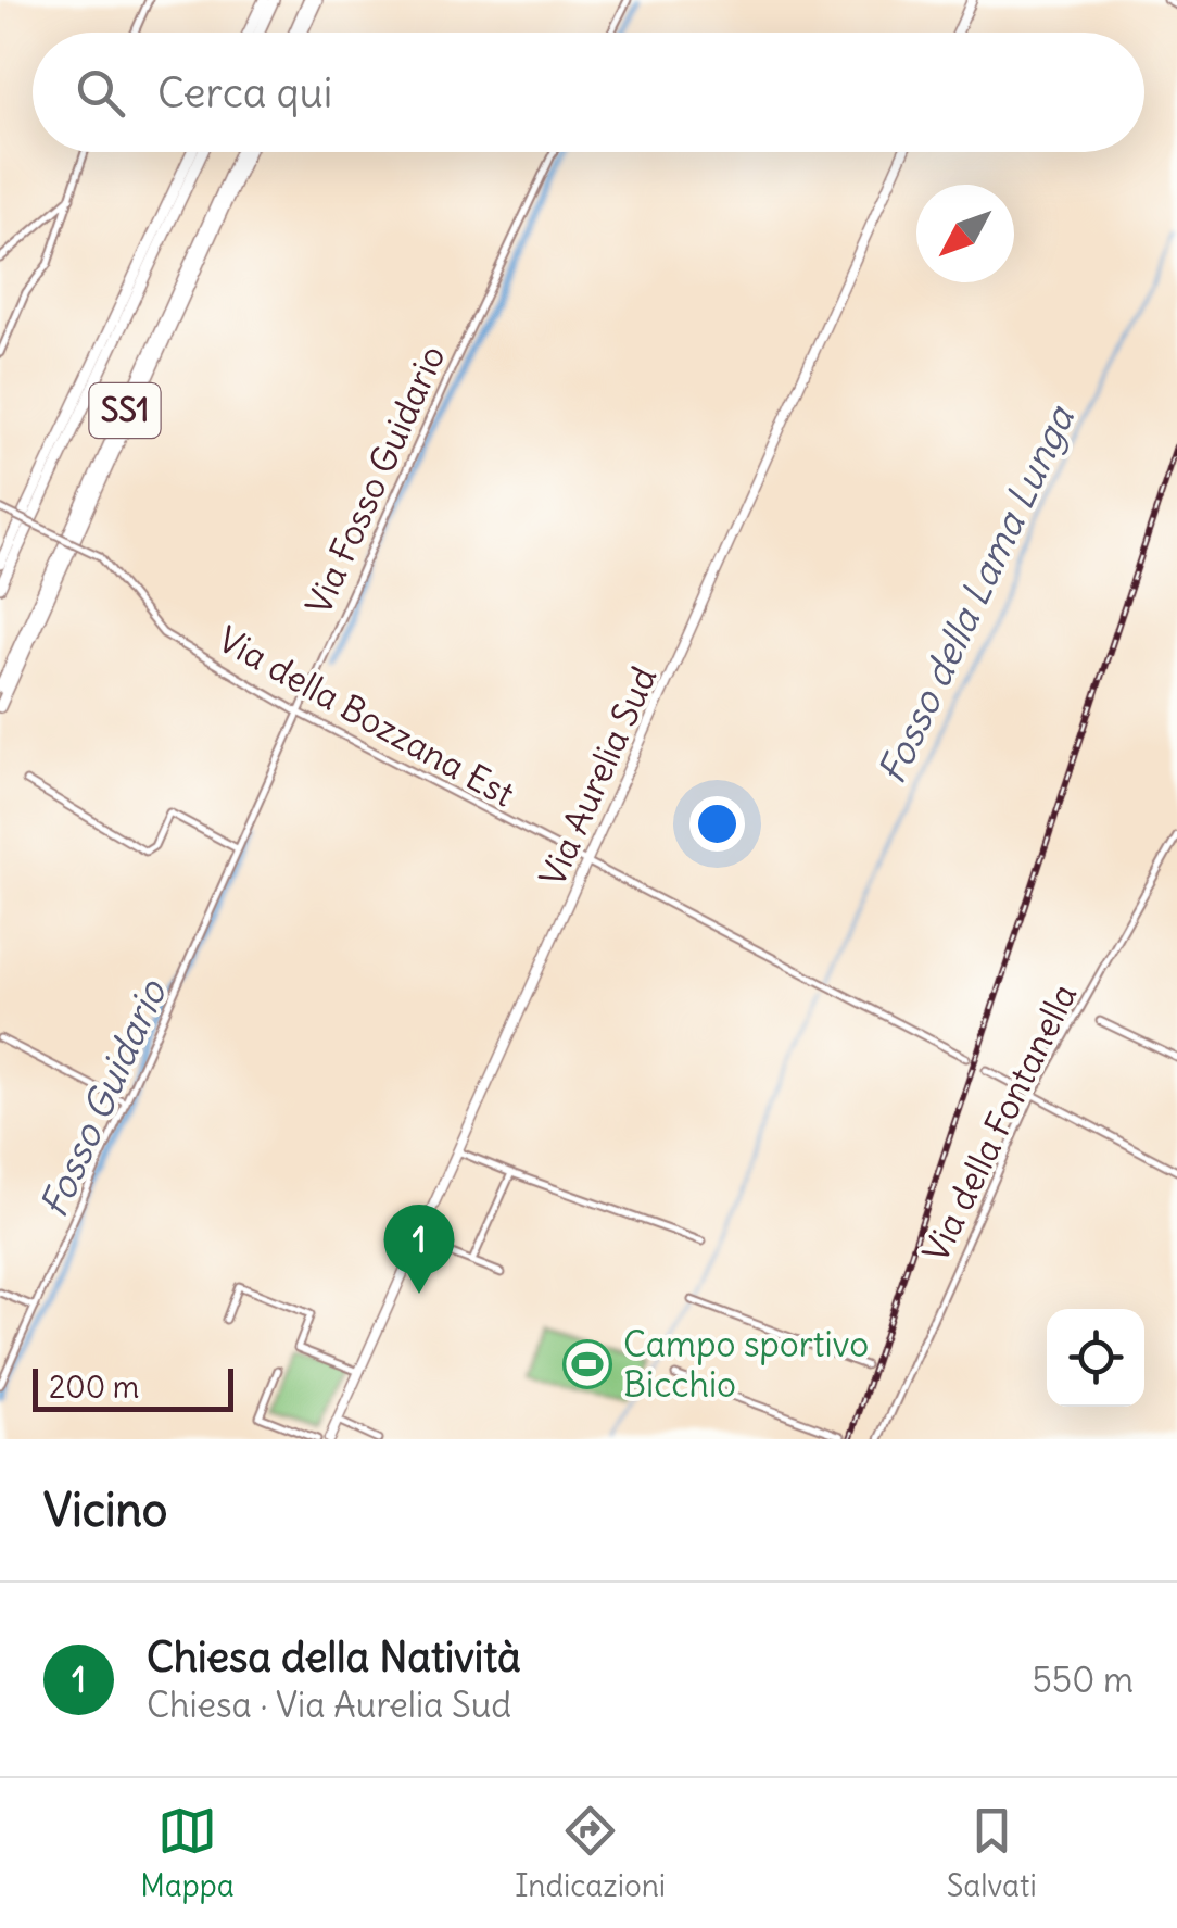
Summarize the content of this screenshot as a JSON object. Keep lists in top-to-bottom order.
{
  "streets": {
    "highway": ["SS1"],
    "main road": ["Via Aurelia Sud"],
    "street": ["Via Fosso Guidario", "Via della Bozzana Est", "Via della Fontanella"]
  },
  "crossings": [
    ["Via Fosso Guidario", "Via della Bozzana Est"],
    ["Via della Bozzana Est", "Via Aurelia Sud"]
  ],
  "water": ["Fosso della Lama Lunga", "Fosso Guidario"],
  "places": {
    "sports": ["Campo sportivo Bicchio"]
  },
  "scale_bar": "200 m",
  "north": "bottom left",
  "page": {
    "search": "Cerca qui",
    "pins": "1",
    "scale": "200 m",
    "heading": "Vicino",
    "list": [
      {
        "mark": "1",
        "name": "Chiesa della Natività",
        "note": "Chiesa · Via Aurelia Sud",
        "value": "550 m"
      }
    ],
    "nav": ["Mappa", "Indicazioni", "Salvati"]
  }
}
